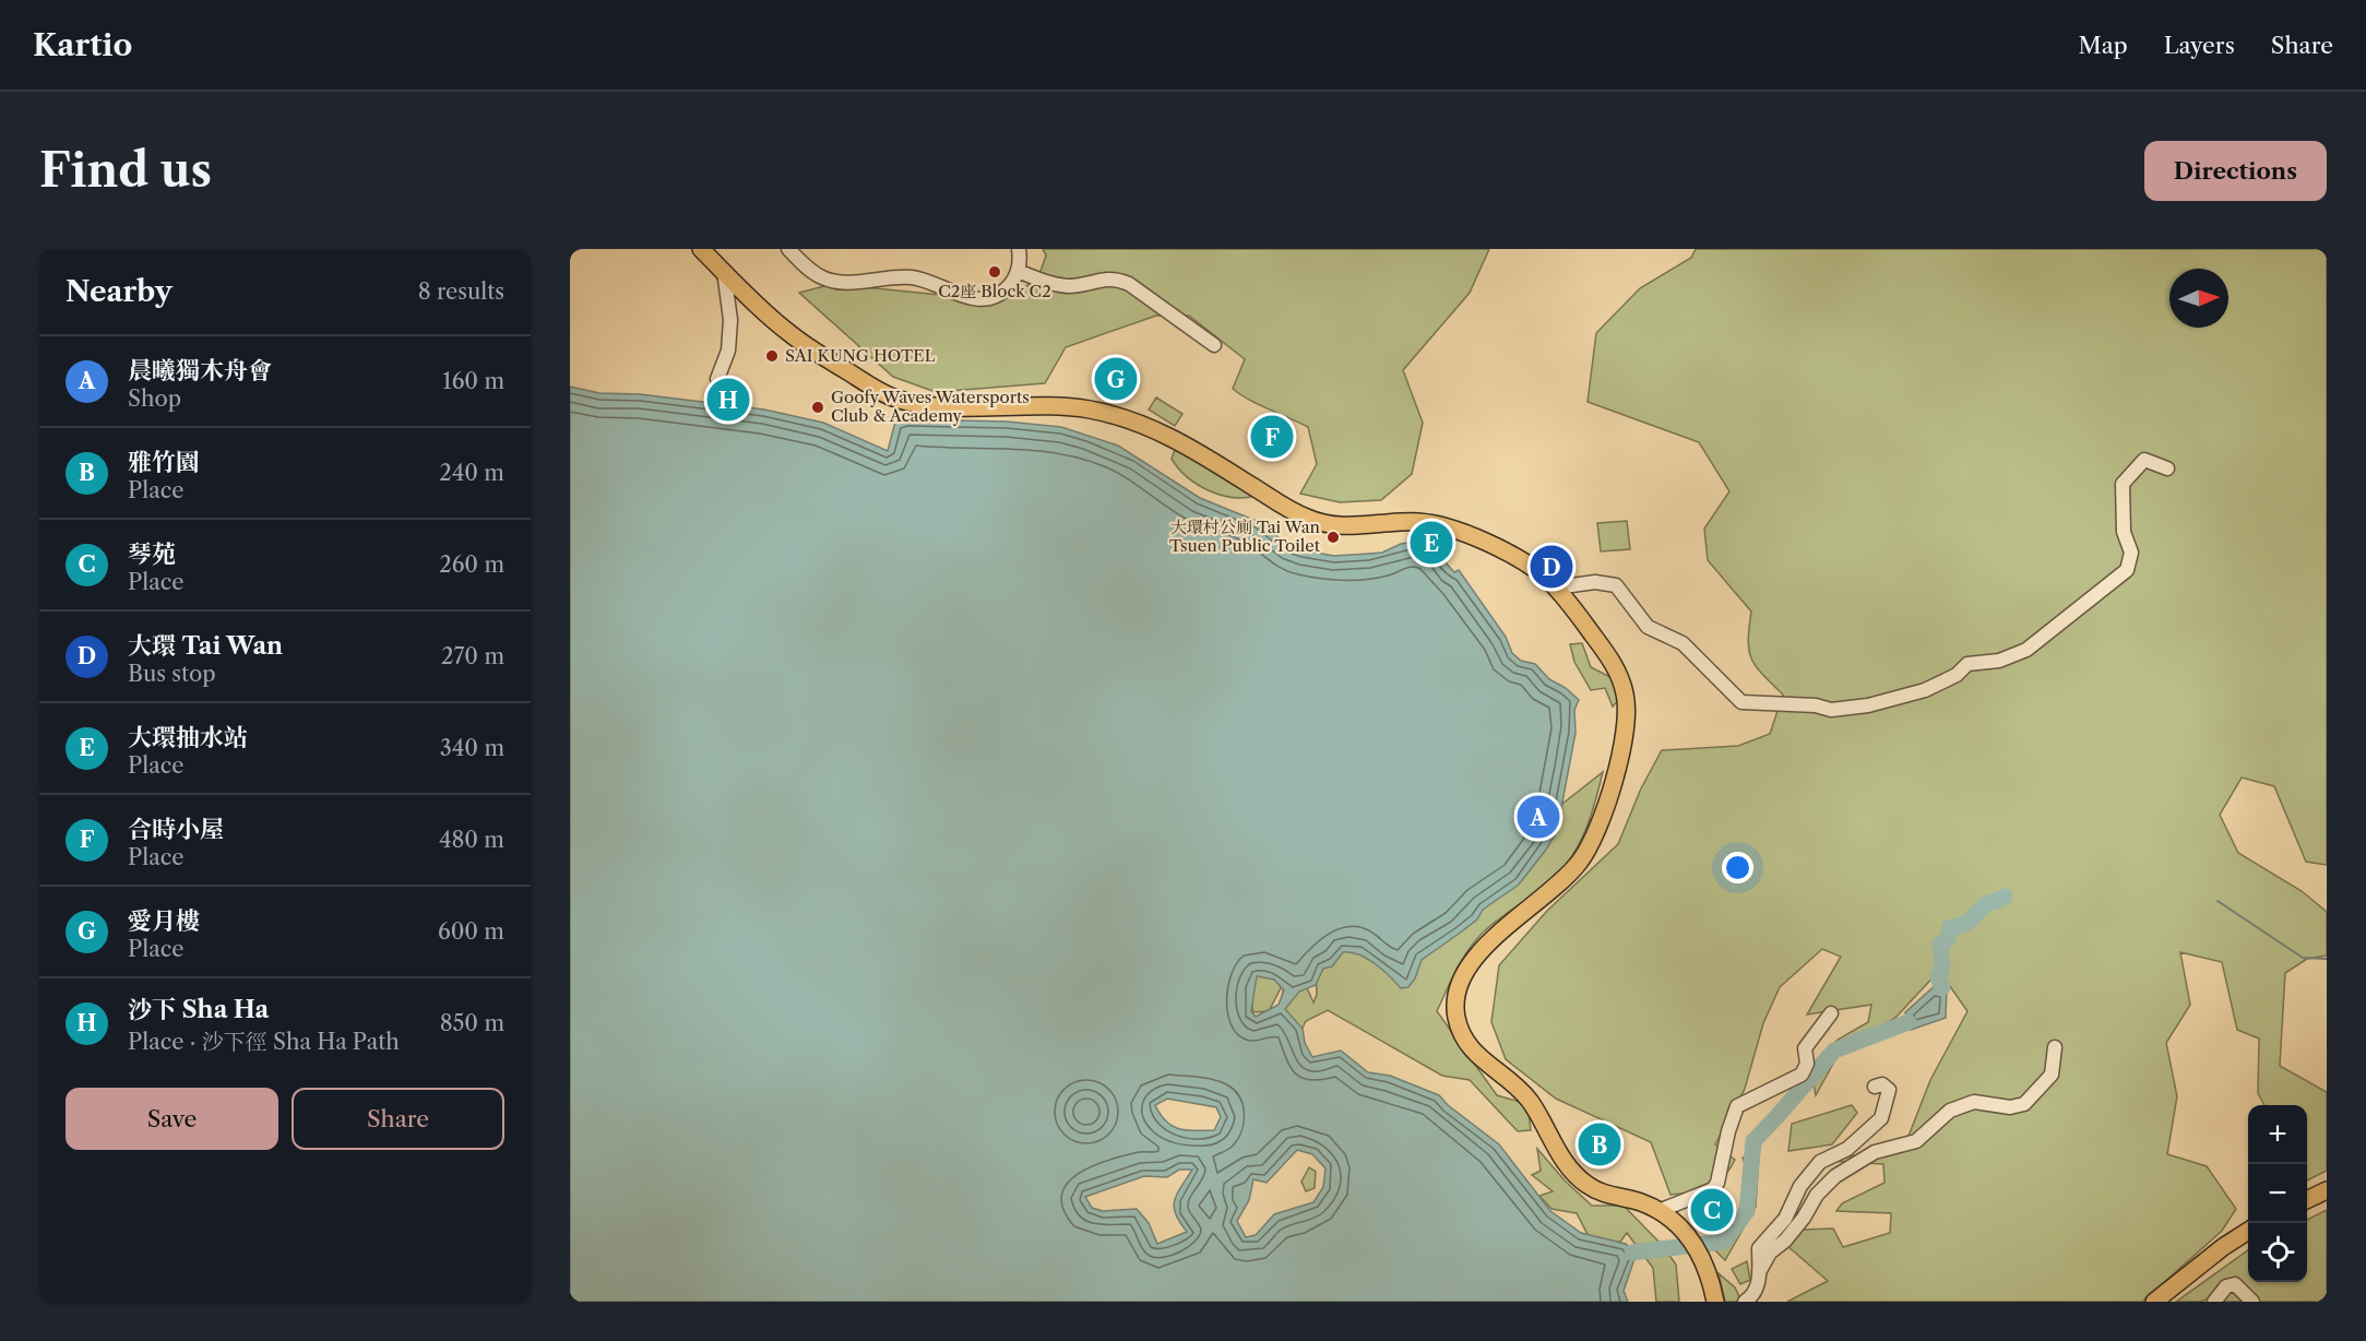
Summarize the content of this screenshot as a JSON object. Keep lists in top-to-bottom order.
{
  "places": [
    "C2座 Block C2",
    "SAI KUNG HOTEL",
    "Goofy Waves Watersports Club & Academy",
    "大環村公廁 Tai Wan Tsuen Public Toilet"
  ],
  "north": "right",
  "page": {
    "header": "Kartio",
    "nav": ["Map", "Layers", "Share"],
    "buttons": [
      "Directions",
      ["Save", "Share"]
    ],
    "title": "Find us",
    "heading": ["Nearby", "8 results"],
    "list": [
      {
        "mark": "A",
        "name": "晨曦獨木舟會",
        "note": "Shop",
        "value": "160 m"
      },
      {
        "mark": "B",
        "name": "雅竹園",
        "note": "Place",
        "value": "240 m"
      },
      {
        "mark": "C",
        "name": "琴苑",
        "note": "Place",
        "value": "260 m"
      },
      {
        "mark": "D",
        "name": "大環 Tai Wan",
        "note": "Bus stop",
        "value": "270 m"
      },
      {
        "mark": "E",
        "name": "大環抽水站",
        "note": "Place",
        "value": "340 m"
      },
      {
        "mark": "F",
        "name": "合時小屋",
        "note": "Place",
        "value": "480 m"
      },
      {
        "mark": "G",
        "name": "愛月樓",
        "note": "Place",
        "value": "600 m"
      },
      {
        "mark": "H",
        "name": "沙下 Sha Ha",
        "note": "Place · 沙下徑 Sha Ha Path",
        "value": "850 m"
      }
    ],
    "pins": [
      "G",
      "H",
      "F",
      "E",
      "D",
      "A",
      "B",
      "C"
    ],
    "map_buttons": ["+", "−"]
  }
}
